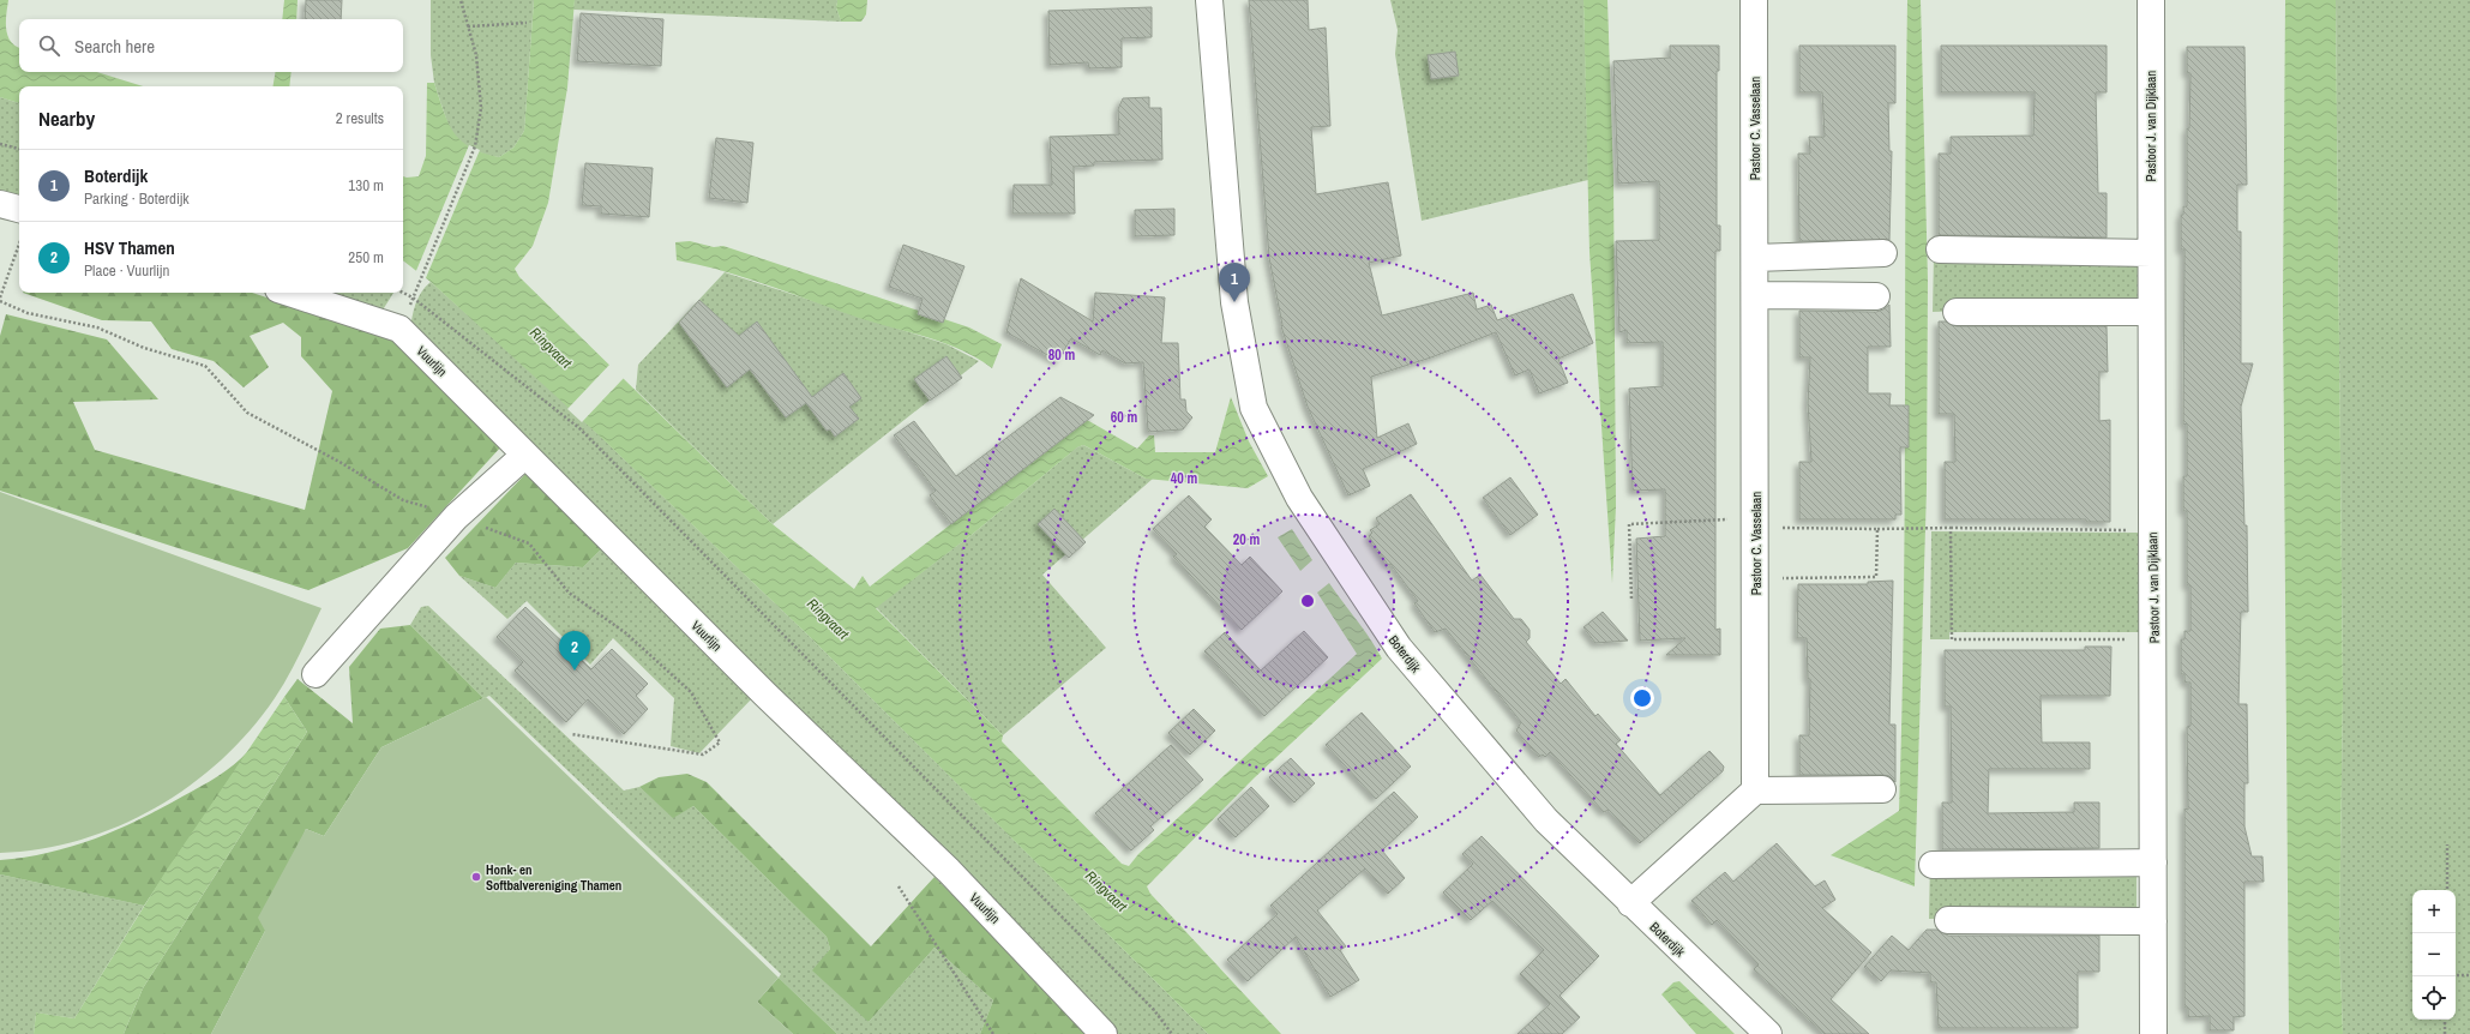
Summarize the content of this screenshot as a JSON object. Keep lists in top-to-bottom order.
{
  "streets": {
    "street": [
      "Pastoor J. van Dijklaan",
      "Pastoor C. Vasselaan",
      "Vuurlijn",
      "Boterdijk"
    ]
  },
  "water": ["Ringvaart"],
  "places": ["Honk- en Softbalvereniging Thamen"],
  "page": {
    "search": "Search here",
    "heading": ["Nearby", "2 results"],
    "list": [
      {
        "mark": "1",
        "name": "Boterdijk",
        "note": "Parking · Boterdijk",
        "value": "130 m"
      },
      {
        "mark": "2",
        "name": "HSV Thamen",
        "note": "Place · Vuurlijn",
        "value": "250 m"
      }
    ],
    "pins": ["1", "2"],
    "map_buttons": ["+", "−"]
  },
  "rings": [
    "80 m",
    "60 m",
    "40 m",
    "20 m"
  ]
}
